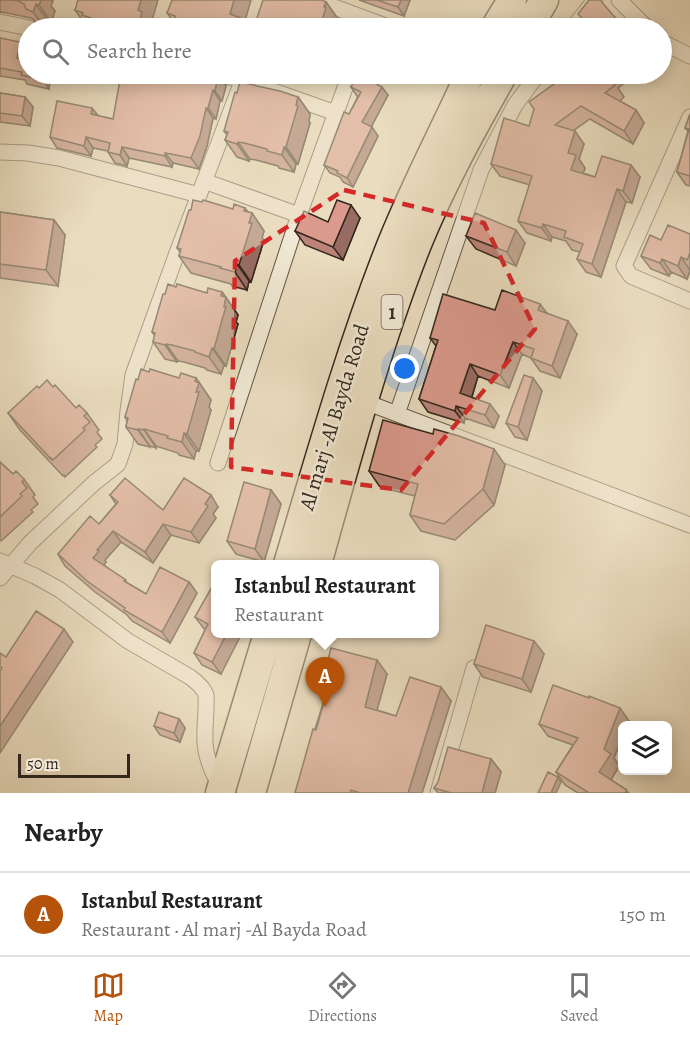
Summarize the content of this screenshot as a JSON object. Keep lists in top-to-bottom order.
{
  "streets": {
    "highway": ["1", "Al marj -Al Bayda Road"]
  },
  "scale_bar": "50 m",
  "page": {
    "search": "Search here",
    "popup": ["Istanbul Restaurant", "Restaurant"],
    "pins": "A",
    "scale": "50 m",
    "heading": "Nearby",
    "list": [
      {
        "mark": "A",
        "name": "Istanbul Restaurant",
        "note": "Restaurant · Al marj -Al Bayda Road",
        "value": "150 m"
      }
    ],
    "nav": ["Map", "Directions", "Saved"]
  }
}
